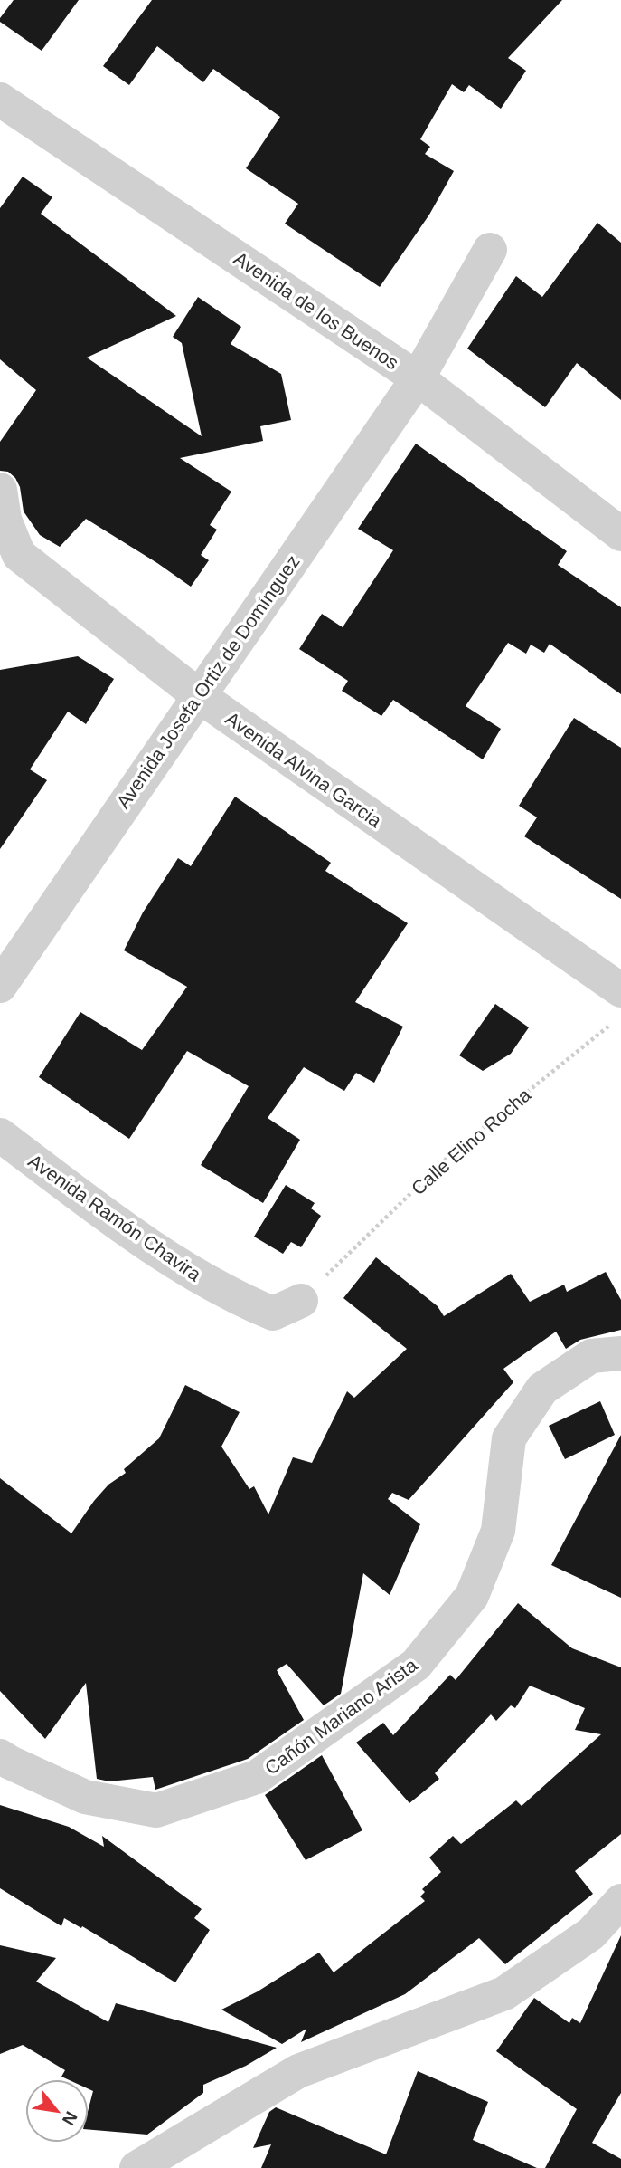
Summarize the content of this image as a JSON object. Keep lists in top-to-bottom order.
{
  "streets": {
    "street": [
      "Avenida de los Buenos",
      "Avenida Josefa Ortiz de Domínguez",
      "Avenida Alvina Garcia",
      "Avenida Ramón Chavira",
      "Cañón Mariano Arista"
    ],
    "path": ["Calle Elino Rocha"]
  },
  "crossings": [
    ["Avenida de los Buenos", "Avenida Josefa Ortiz de Domínguez"],
    ["Avenida Josefa Ortiz de Domínguez", "Avenida Alvina Garcia"],
    ["Calle Elino Rocha", "Avenida Ramón Chavira"]
  ],
  "north": "bottom right"
}
